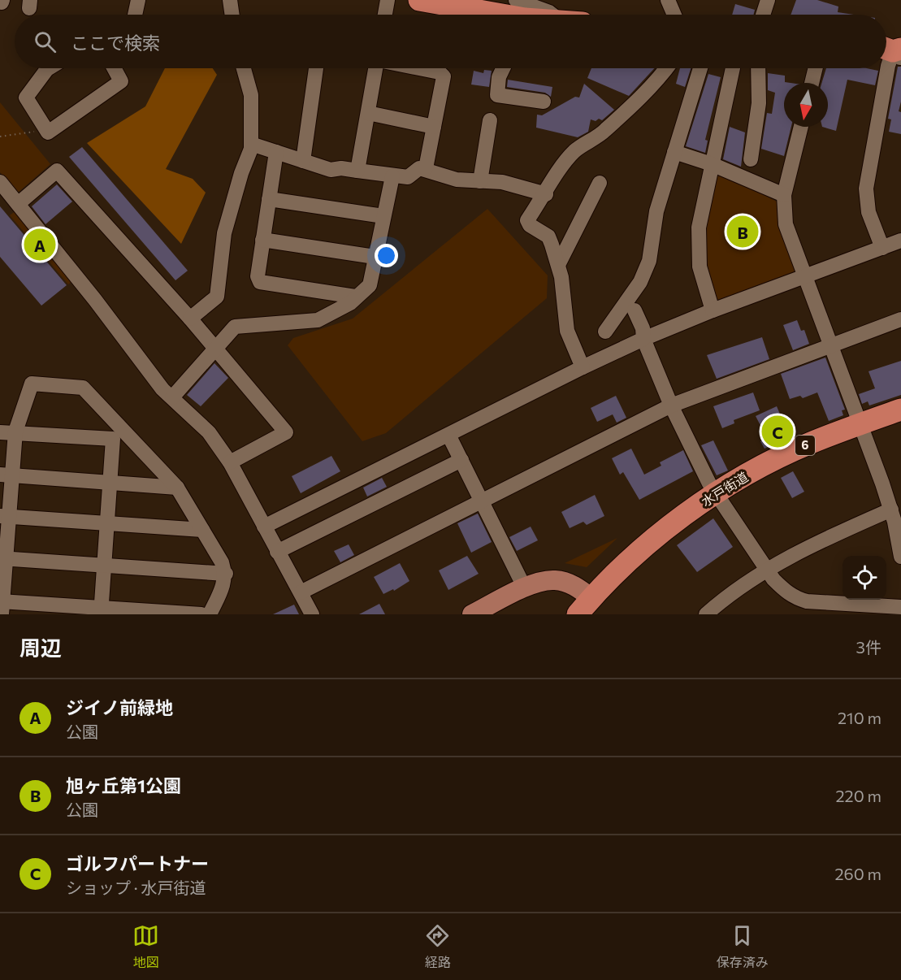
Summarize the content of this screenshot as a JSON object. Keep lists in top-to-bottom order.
{
  "streets": {
    "highway": ["6", "水戸街道"]
  },
  "north": "bottom",
  "page": {
    "search": "ここで検索",
    "pins": ["B", "A", "C"],
    "heading": ["周辺", "3件"],
    "list": [
      {
        "mark": "A",
        "name": "ジイノ前緑地",
        "note": "公園",
        "value": "210 m"
      },
      {
        "mark": "B",
        "name": "旭ヶ丘第1公園",
        "note": "公園",
        "value": "220 m"
      },
      {
        "mark": "C",
        "name": "ゴルフパートナー",
        "note": "ショップ · 水戸街道",
        "value": "260 m"
      }
    ],
    "nav": ["地図", "経路", "保存済み"]
  }
}
